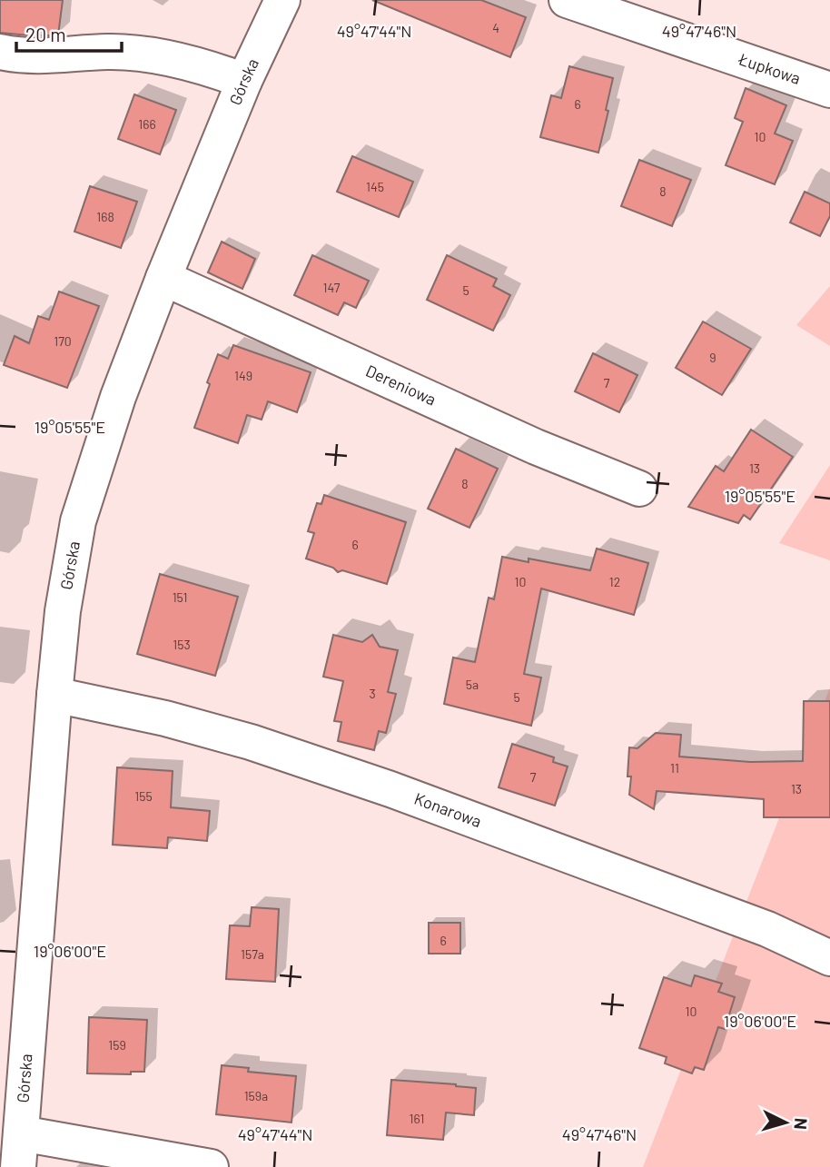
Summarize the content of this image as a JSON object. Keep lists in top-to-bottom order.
{
  "streets": {
    "street": [
      "Łupkowa",
      "Górska",
      "Dereniowa",
      "Konarowa"
    ]
  },
  "crossings": [
    ["Górska", "Dereniowa"],
    ["Górska", "Konarowa"]
  ],
  "house_numbers": [
    "4",
    "6",
    "166",
    "10",
    "145",
    "8",
    "168",
    "147",
    "5",
    "170",
    "9",
    "149",
    "7",
    "13",
    "8",
    "6",
    "10",
    "12",
    "151",
    "153",
    "5a",
    "3",
    "5",
    "11",
    "7",
    "13",
    "155",
    "6",
    "157a",
    "10",
    "159",
    "159a",
    "161"
  ],
  "scale_bar": "20 m",
  "north": "right",
  "coordinates": [
    "49°47'44\"N",
    "49°47'46\"N",
    "19°05'55\"E",
    "19°06'00\"E"
  ]
}
